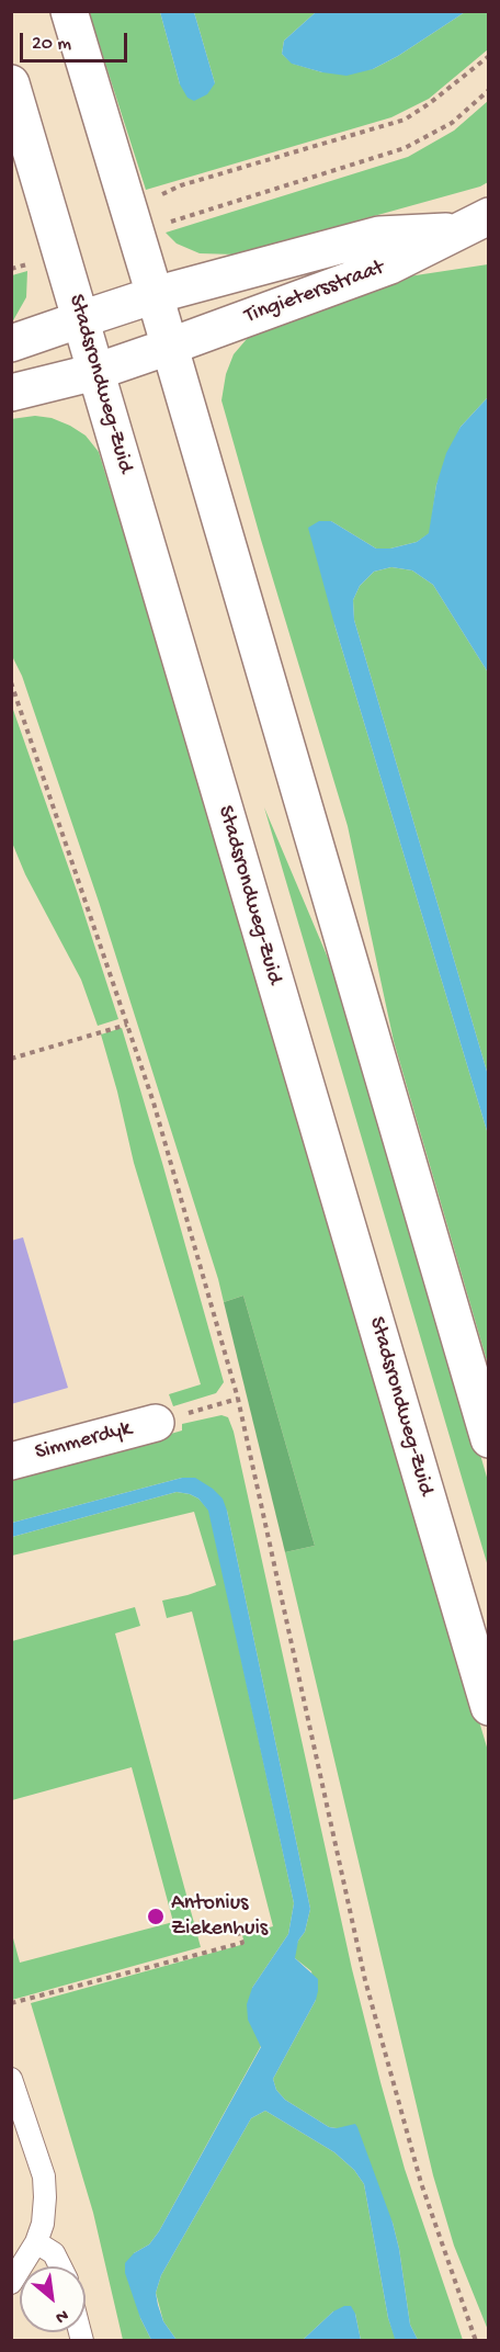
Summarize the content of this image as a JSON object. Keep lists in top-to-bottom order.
{
  "streets": {
    "main road": ["Tingietersstraat", "Stadsrondweg-Zuid", "Simmerdyk"]
  },
  "crossings": [
    ["Tingietersstraat", "Stadsrondweg-Zuid"]
  ],
  "places": ["Antonius Ziekenhuis"],
  "scale_bar": "20 m",
  "north": "bottom right"
}
